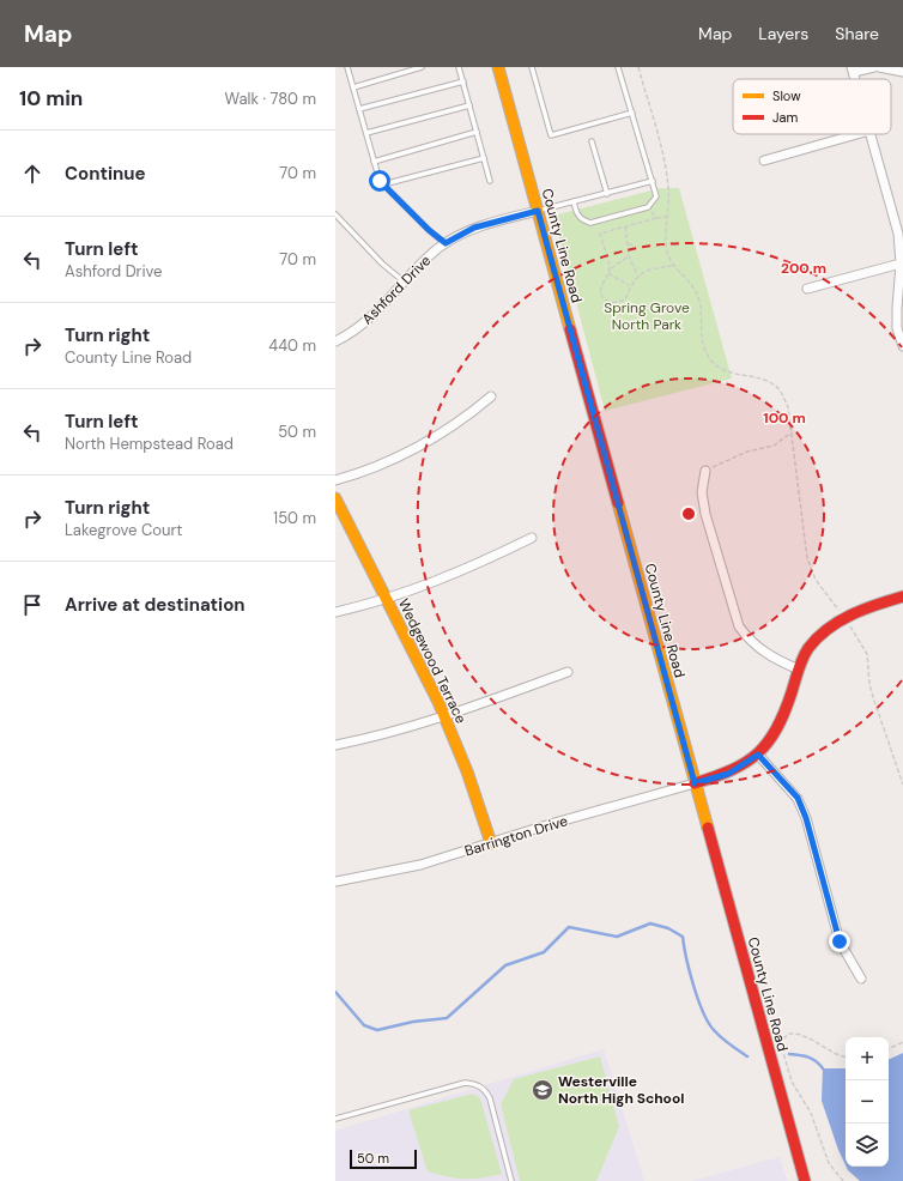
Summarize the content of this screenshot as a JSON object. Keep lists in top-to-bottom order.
{
  "streets": {
    "main road": ["County Line Road", "Wedgewood Terrace"],
    "street": ["Ashford Drive", "Barrington Drive"]
  },
  "crossings": [
    ["County Line Road", "Ashford Drive"],
    ["County Line Road", "Barrington Drive"],
    ["Wedgewood Terrace", "Barrington Drive"]
  ],
  "parks": ["Spring Grove North Park"],
  "places": {
    "school or university": ["Westerville North High School"]
  },
  "legend": ["Slow", "Jam"],
  "scale_bar": "50 m",
  "page": {
    "header": "Map",
    "nav": ["Map", "Layers", "Share"],
    "heading": ["10 min", "Walk · 780 m"],
    "list": [
      ["Continue", "70 m"],
      ["Turn left", "Ashford Drive", "70 m"],
      ["Turn right", "County Line Road", "440 m"],
      ["Turn left", "North Hempstead Road", "50 m"],
      ["Turn right", "Lakegrove Court", "150 m"],
      "Arrive at destination"
    ],
    "map_buttons": ["+", "−"],
    "scale": "50 m"
  },
  "rings": ["200 m", "100 m"]
}
